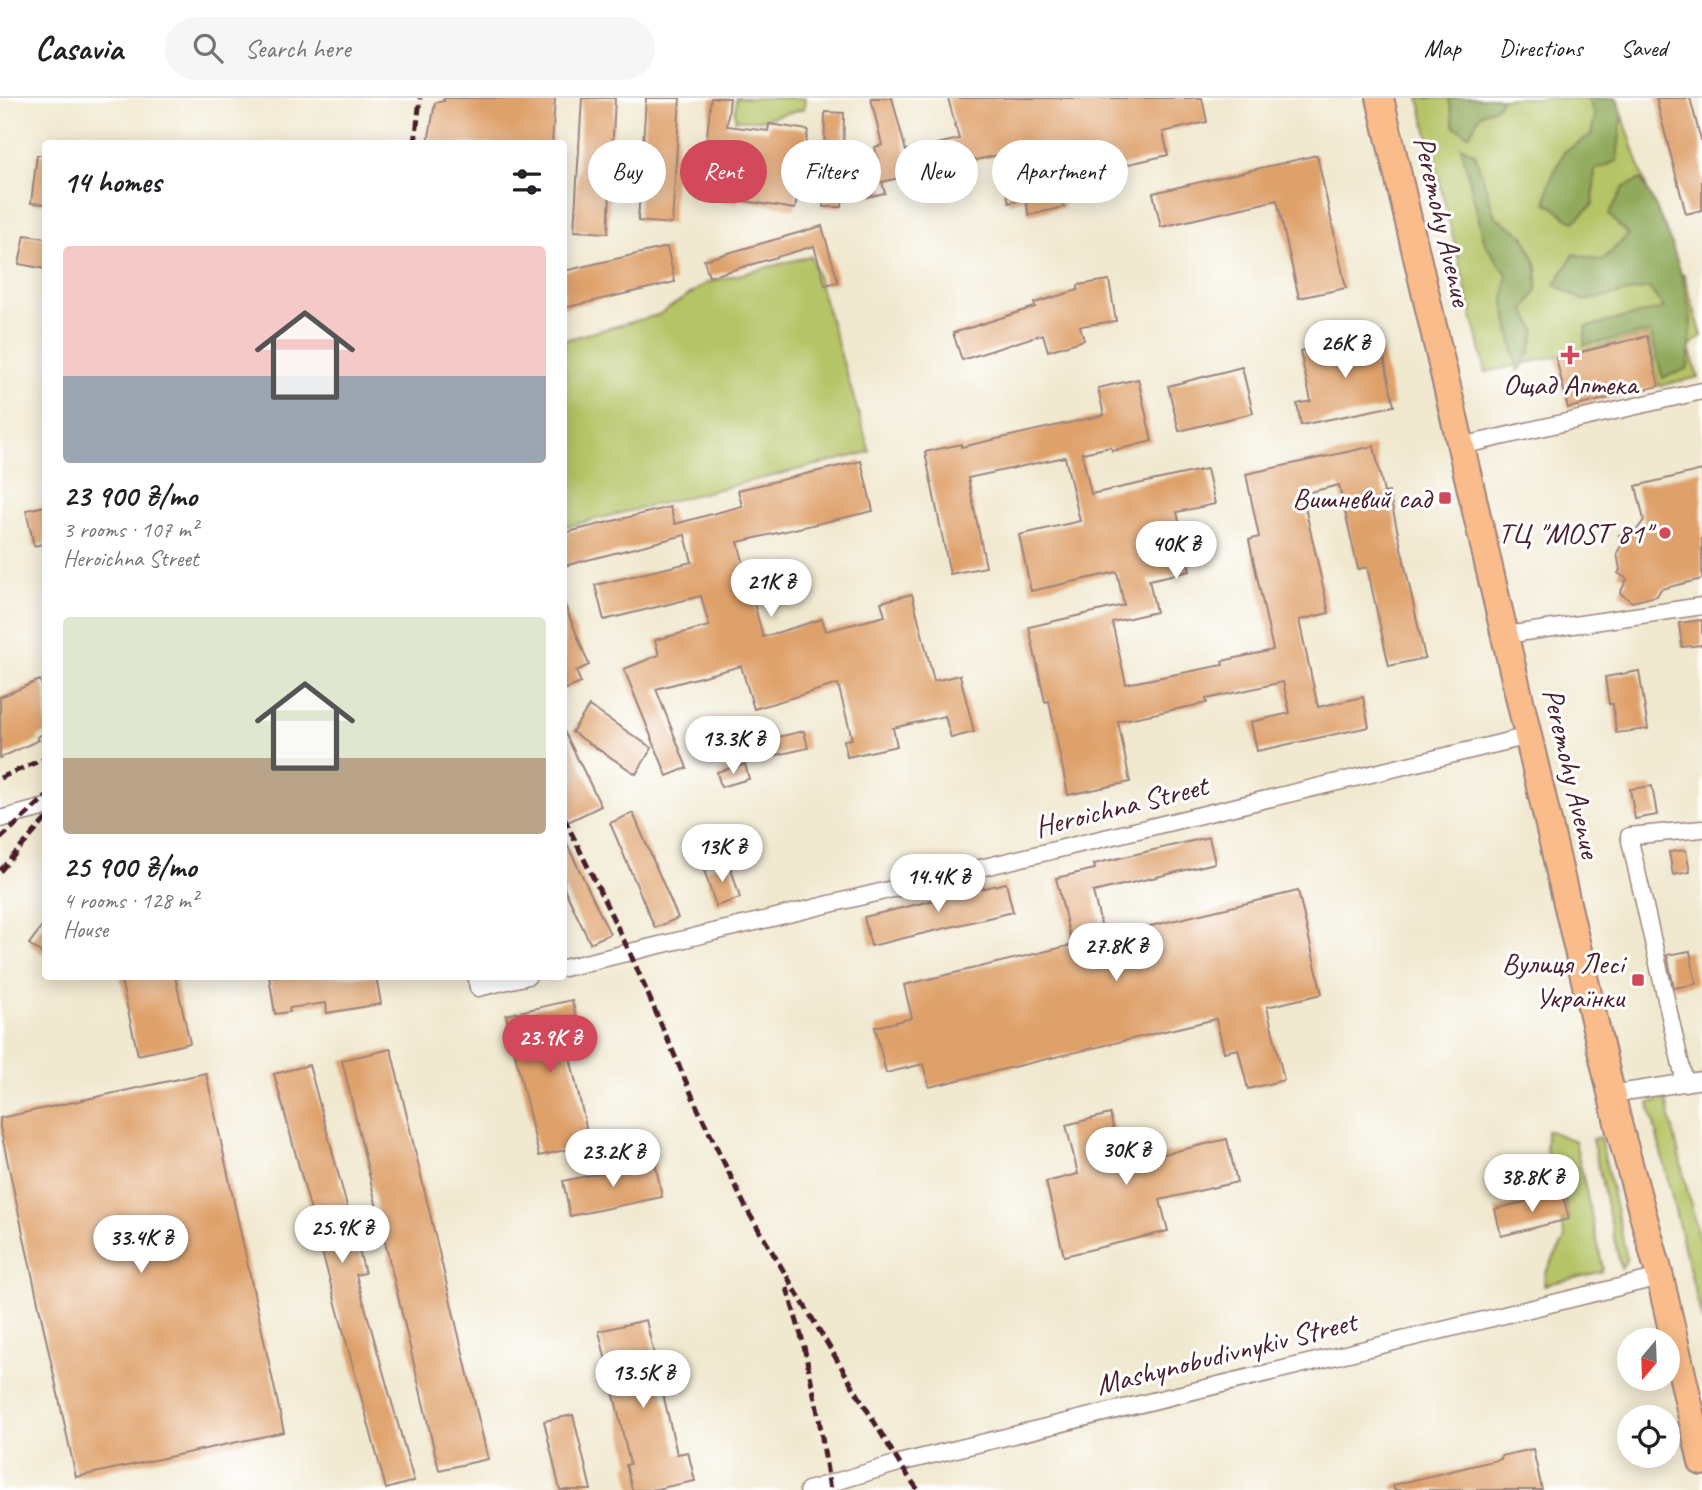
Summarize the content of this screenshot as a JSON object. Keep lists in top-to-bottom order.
{
  "streets": {
    "main road": ["Peremohy Avenue"],
    "street": ["Heroichna Street", "Mashynobudivnykiv Street"]
  },
  "crossings": [
    ["Peremohy Avenue", "Heroichna Street"],
    ["Peremohy Avenue", "Mashynobudivnykiv Street"]
  ],
  "places": {
    "health": ["Ощад Аптека"],
    "transit": ["Вишневий сад", "Вулиця Лесі Українки"],
    "other": ["ТЦ \"MOST 81\""]
  },
  "north": "bottom",
  "page": {
    "header": "Casavia",
    "search": "Search here",
    "nav": ["Map", "Directions", "Saved"],
    "chip": [
      "Buy",
      "Rent",
      "Filters",
      "New",
      "Apartment"
    ],
    "heading": "14 homes",
    "list": [
      {
        "name": "23 900 ₴/mo",
        "note": "3 rooms · 107 m² · Heroichna Street"
      },
      {
        "name": "25 900 ₴/mo",
        "note": "4 rooms · 128 m² · House"
      }
    ],
    "price": [
      "26K ₴",
      "40K ₴",
      "21K ₴",
      "13.3K ₴",
      "13K ₴",
      "14.4K ₴",
      "27.8K ₴",
      "23.9K ₴",
      "30K ₴",
      "23.2K ₴",
      "38.8K ₴",
      "25.9K ₴",
      "33.4K ₴",
      "13.5K ₴"
    ]
  }
}
